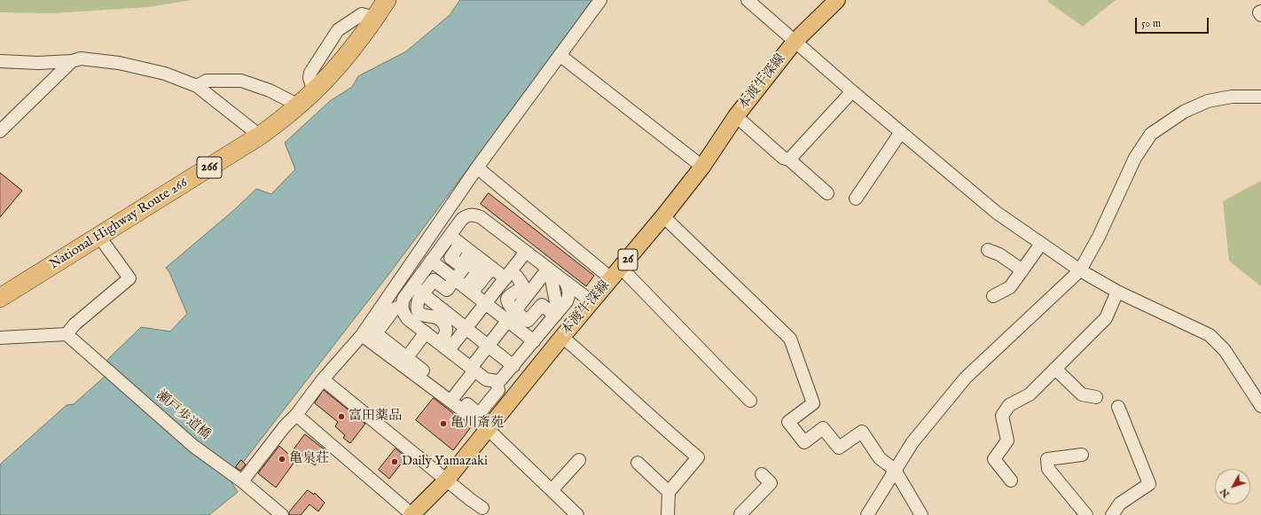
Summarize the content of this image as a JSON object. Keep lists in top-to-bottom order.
{
  "streets": {
    "highway": ["266", "National Highway Route 266"],
    "main road": ["本渡牛深線", "26"],
    "street": ["瀬戸歩道橋"]
  },
  "places": [
    "富田薬品",
    "亀川斎苑",
    "亀泉荘",
    "Daily Yamazaki"
  ],
  "scale_bar": "50 m",
  "north": "bottom left"
}
